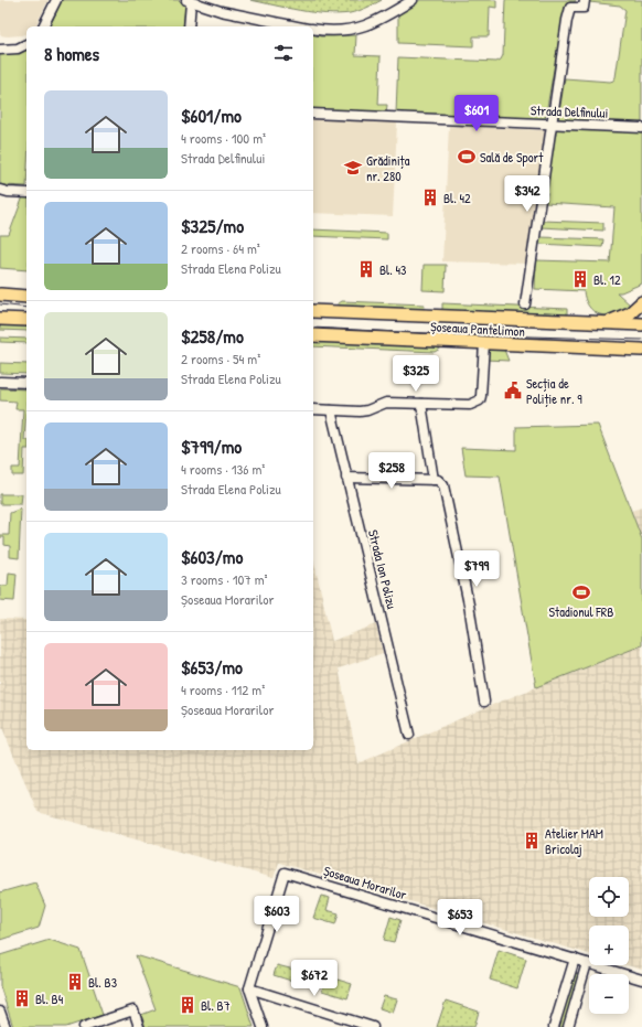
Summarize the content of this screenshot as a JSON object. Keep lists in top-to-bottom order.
{
  "streets": {
    "main road": ["Șoseaua Pantelimon"],
    "street": ["Strada Delfinului", "Strada Ion Polizu", "Șoseaua Morarilor"]
  },
  "places": {
    "sports": ["Sală de Sport", "Stadionul FRB"],
    "school or university": ["Grădinița nr. 280"],
    "building": [
      "Bl. 42",
      "Bl. 43",
      "Bl. 12",
      "Atelier MAM Bricolaj",
      "Bl. B3",
      "Bl. B4",
      "Bl. B7"
    ],
    "public building": ["Secția de Poliție nr. 9"]
  },
  "page": {
    "heading": "8 homes",
    "list": [
      {
        "name": "$601/mo",
        "note": "4 rooms · 100 m² · Strada Delfinului"
      },
      {
        "name": "$325/mo",
        "note": "2 rooms · 64 m² · Strada Elena Polizu"
      },
      {
        "name": "$258/mo",
        "note": "2 rooms · 54 m² · Strada Elena Polizu"
      },
      {
        "name": "$799/mo",
        "note": "4 rooms · 136 m² · Strada Elena Polizu"
      },
      {
        "name": "$603/mo",
        "note": "3 rooms · 107 m² · Șoseaua Morarilor"
      },
      {
        "name": "$653/mo",
        "note": "4 rooms · 112 m² · Șoseaua Morarilor"
      }
    ],
    "price": [
      "$601",
      "$342",
      "$325",
      "$258",
      "$799",
      "$603",
      "$653",
      "$672"
    ],
    "map_buttons": ["+", "−"]
  }
}
